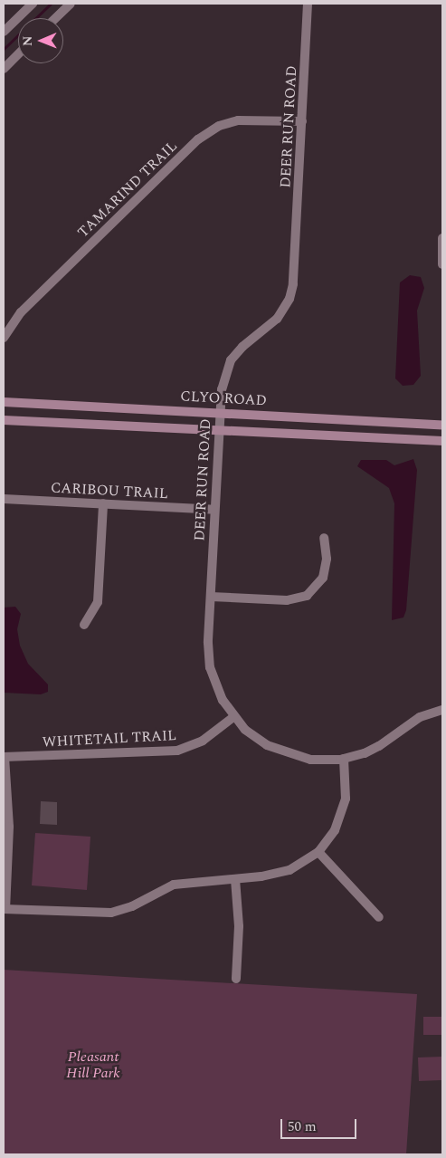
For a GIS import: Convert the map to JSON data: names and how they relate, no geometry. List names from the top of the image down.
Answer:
{
  "streets": {
    "street": [
      "DEER RUN ROAD",
      "TAMARIND TRAIL",
      "CLYO ROAD",
      "CARIBOU TRAIL",
      "WHITETAIL TRAIL"
    ]
  },
  "crossings": [
    ["DEER RUN ROAD", "TAMARIND TRAIL"],
    ["DEER RUN ROAD", "CLYO ROAD"],
    ["DEER RUN ROAD", "CARIBOU TRAIL"],
    ["DEER RUN ROAD", "WHITETAIL TRAIL"]
  ],
  "parks": ["Pleasant Hill Park"],
  "scale_bar": "50 m",
  "north": "left"
}
